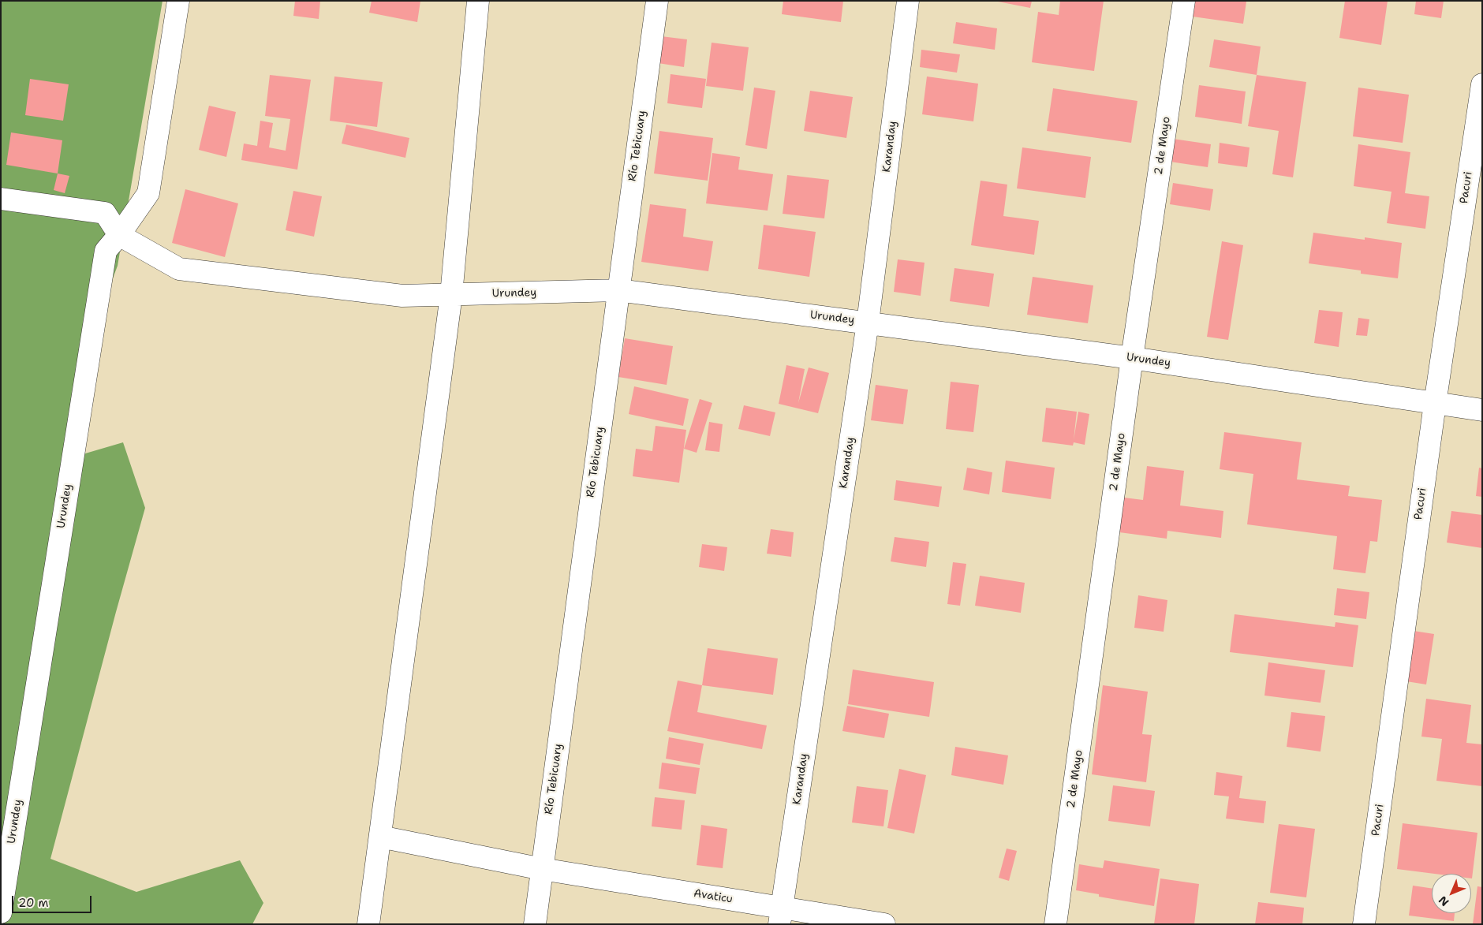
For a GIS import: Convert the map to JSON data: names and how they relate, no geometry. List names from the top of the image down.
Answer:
{
  "streets": {
    "street": [
      "Río Tebicuary",
      "2 de Mayo",
      "Karanday",
      "Pacuri",
      "Urundey",
      "Avaticu"
    ]
  },
  "crossings": [
    ["Río Tebicuary", "Urundey"],
    ["Río Tebicuary", "Avaticu"],
    ["2 de Mayo", "Urundey"],
    ["Karanday", "Urundey"],
    ["Karanday", "Avaticu"],
    ["Pacuri", "Urundey"]
  ],
  "scale_bar": "20 m",
  "north": "bottom left"
}
